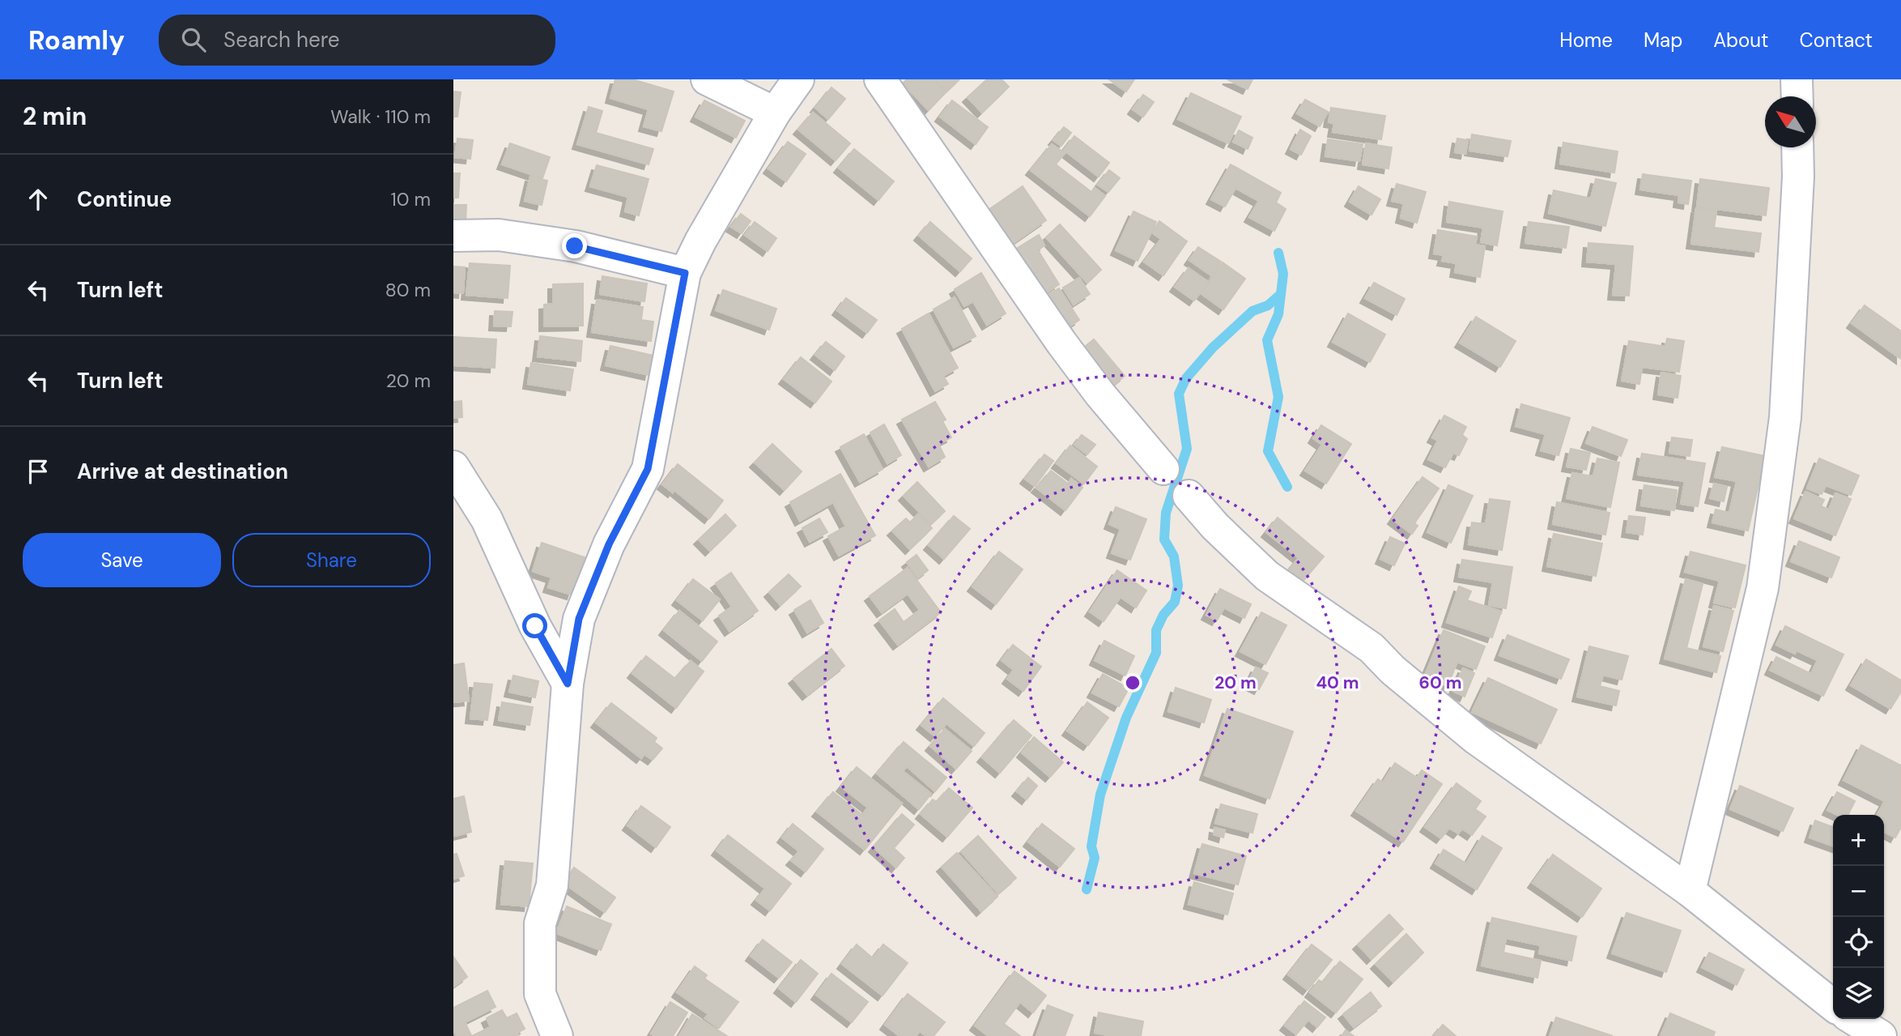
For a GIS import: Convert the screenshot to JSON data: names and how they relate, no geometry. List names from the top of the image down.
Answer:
{
  "north": "top left",
  "page": {
    "header": "Roamly",
    "search": "Search here",
    "nav": [
      "Home",
      "Map",
      "About",
      "Contact"
    ],
    "heading": ["2 min", "Walk · 110 m"],
    "list": [
      ["Continue", "10 m"],
      ["Turn left", "80 m"],
      ["Turn left", "20 m"],
      "Arrive at destination"
    ],
    "buttons": ["Save", "Share"],
    "map_buttons": ["+", "−"]
  },
  "rings": ["20 m", "40 m", "60 m"]
}
